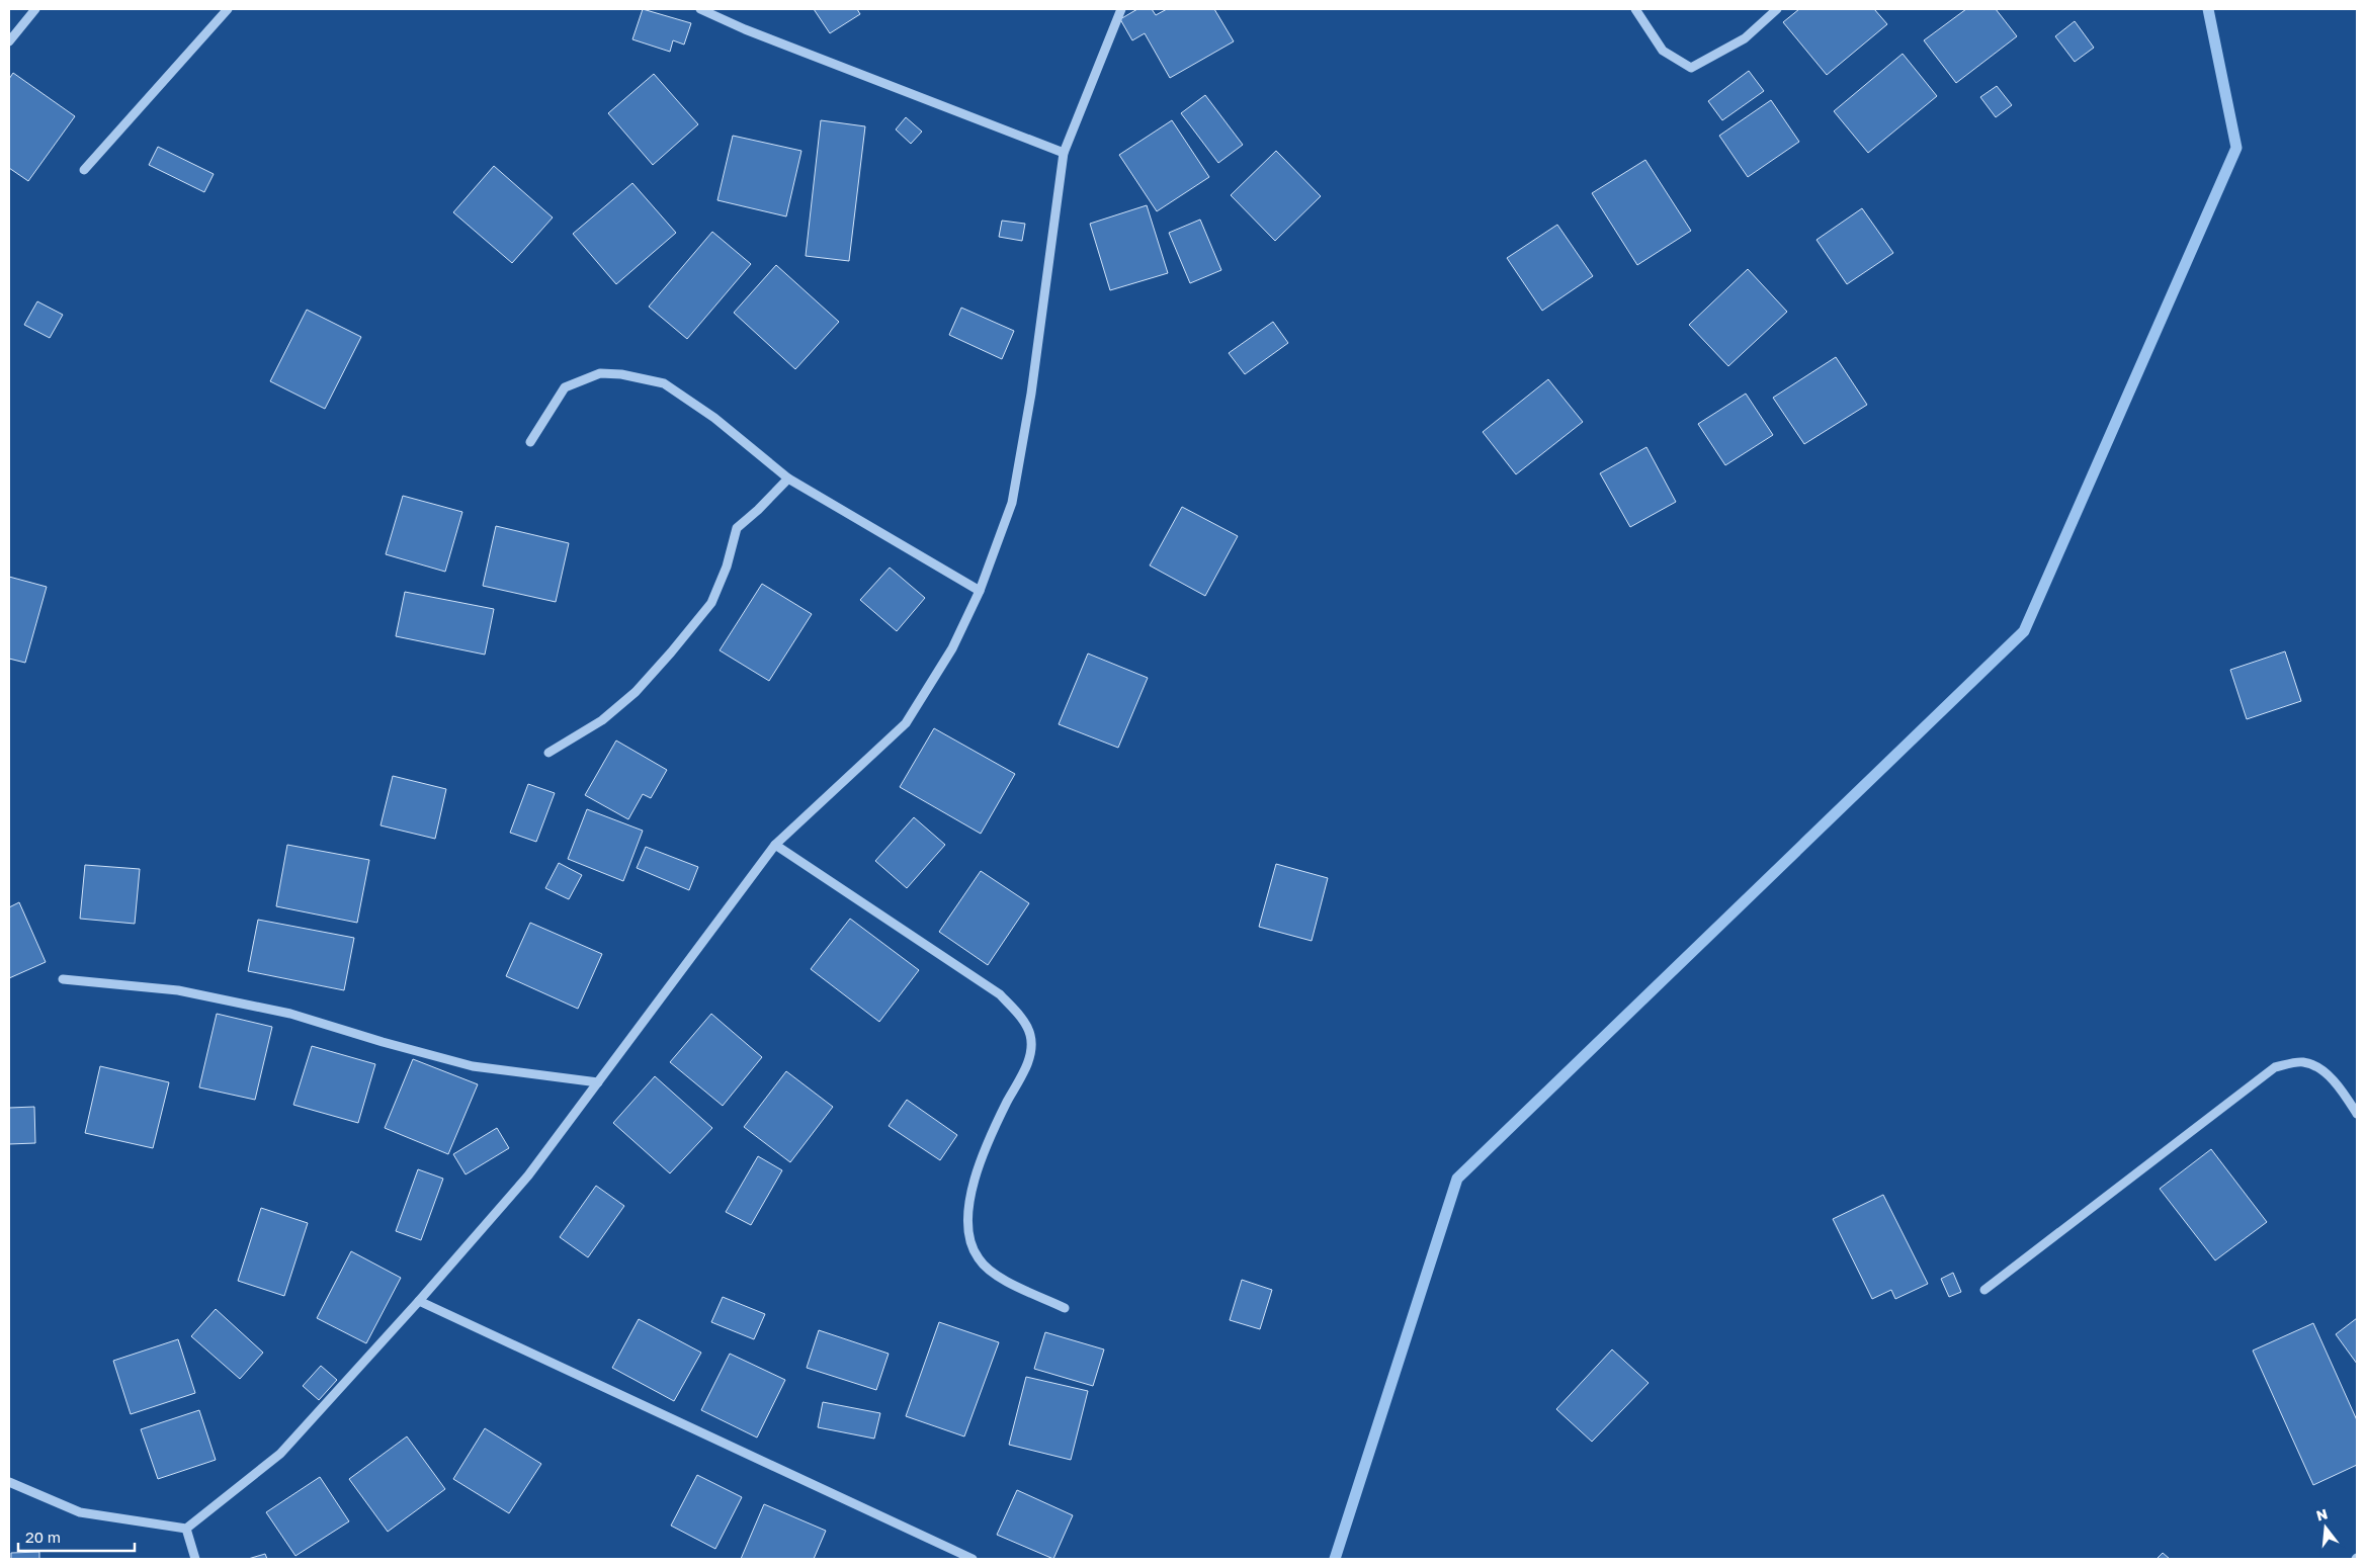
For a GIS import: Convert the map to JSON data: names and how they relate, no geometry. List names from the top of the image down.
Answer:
{
  "scale_bar": "20 m",
  "north": "top"
}
